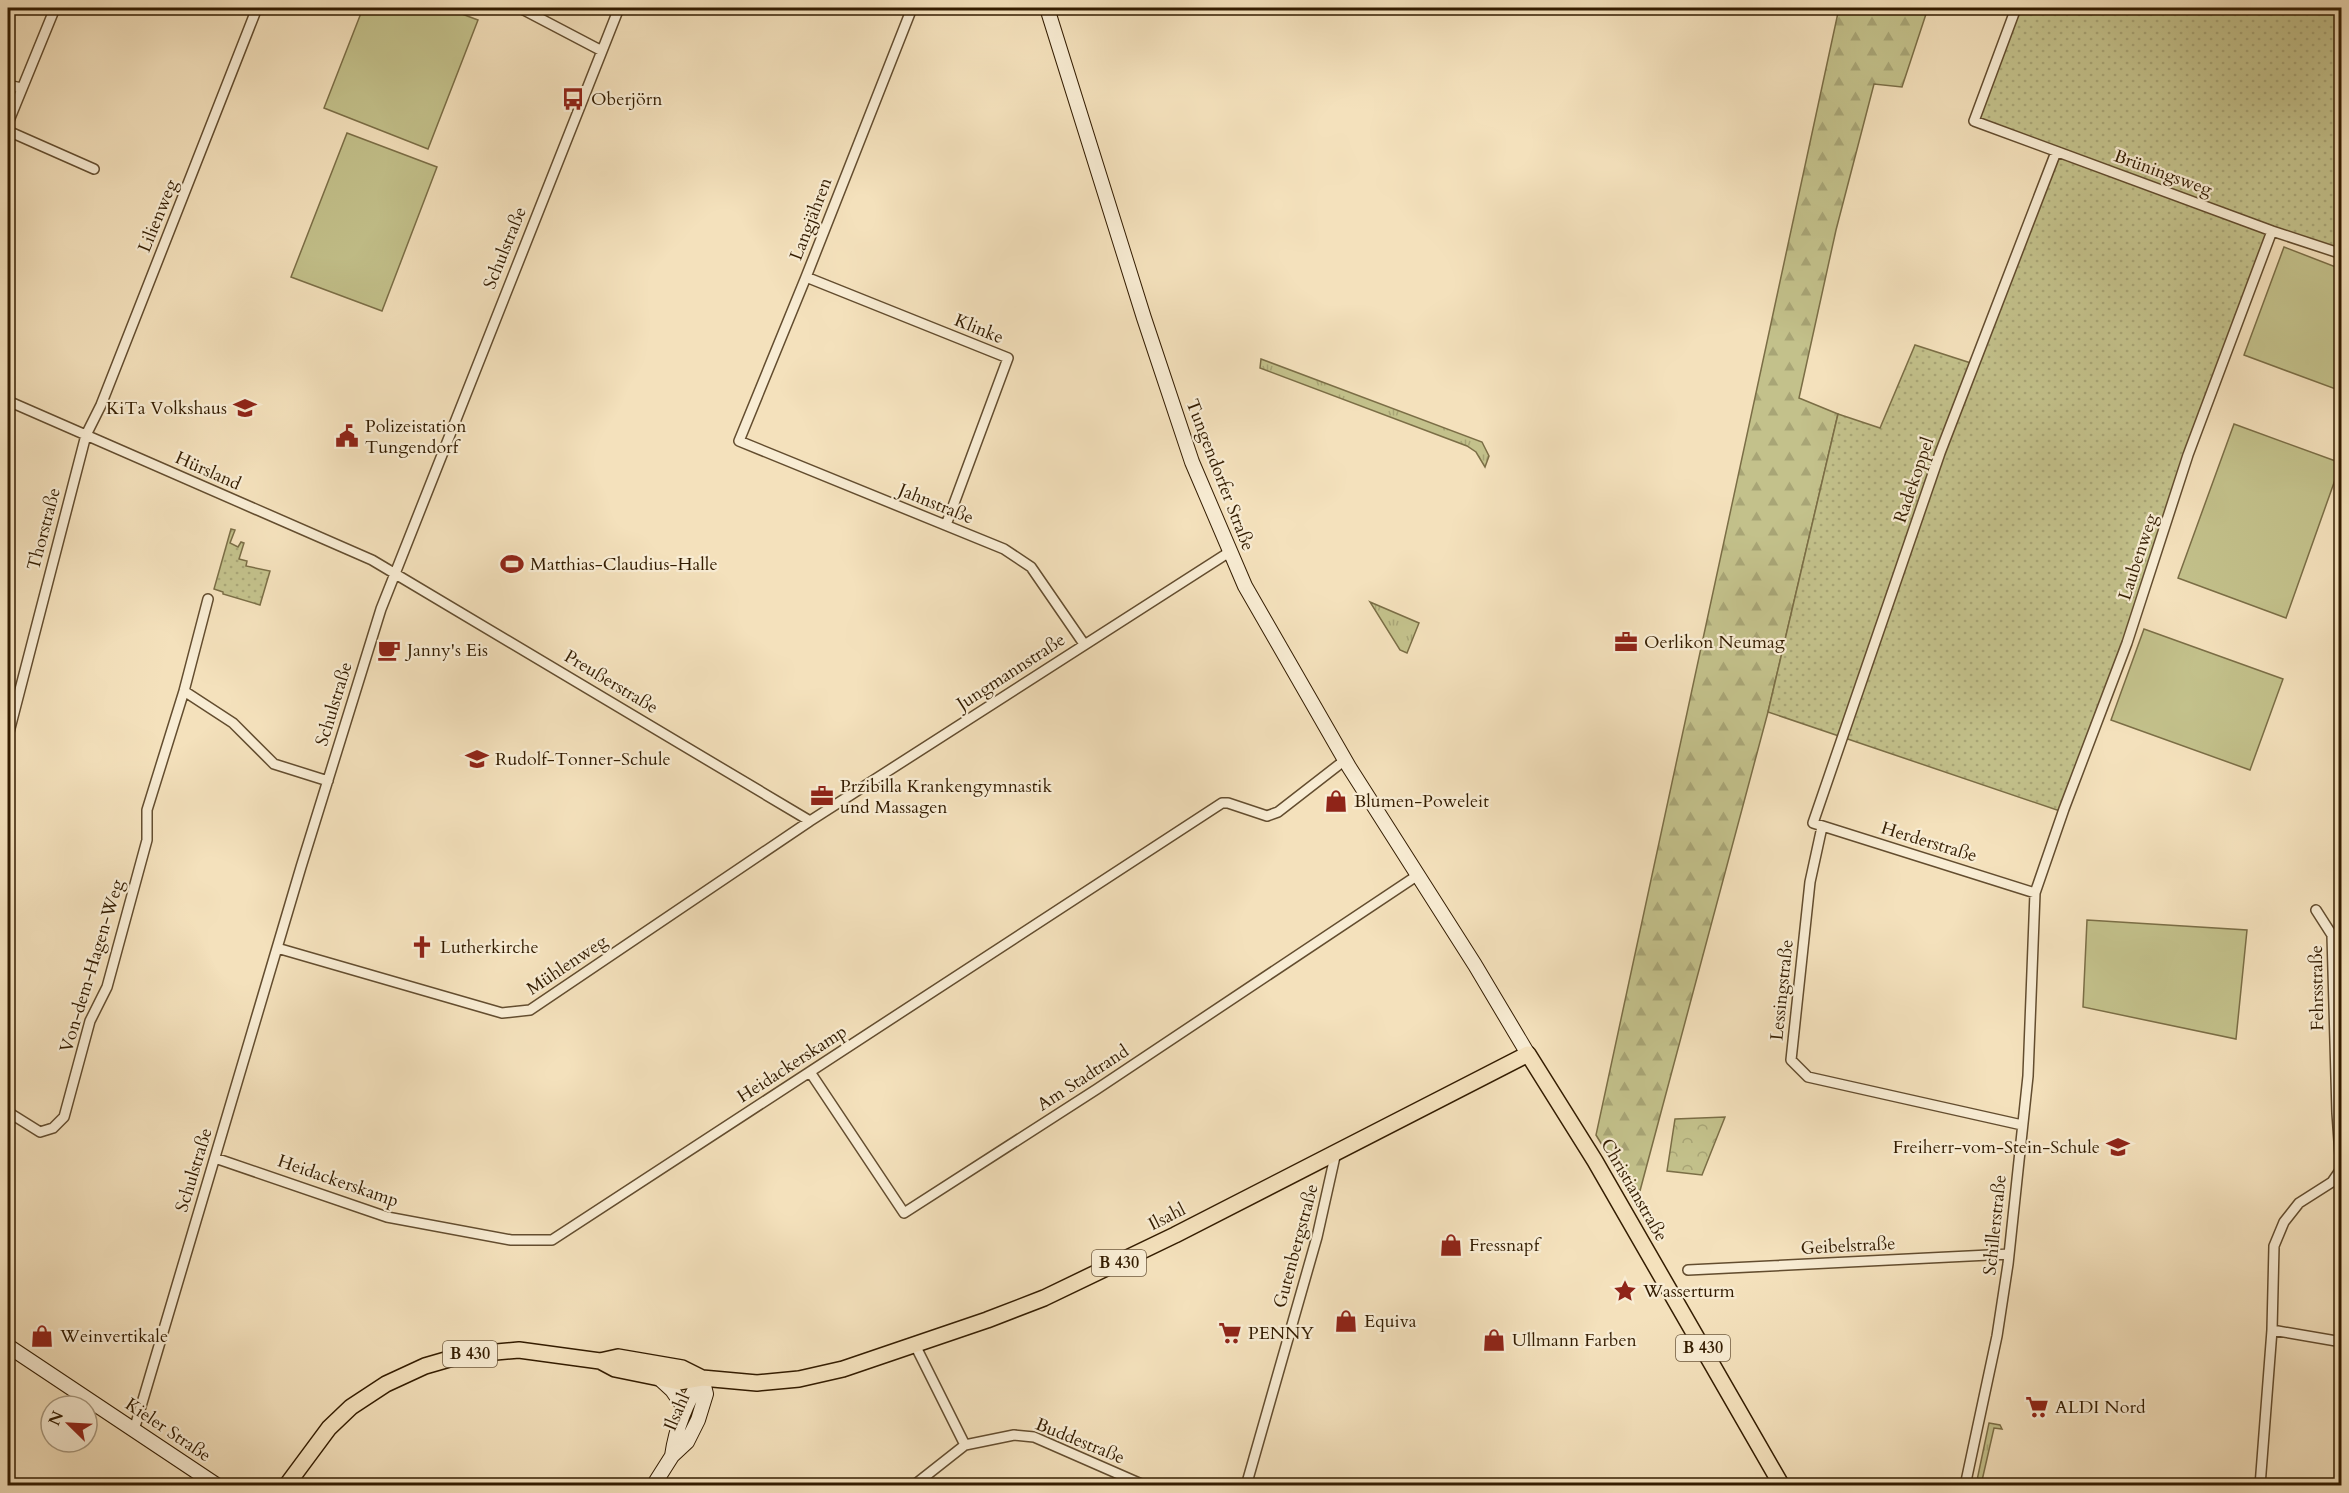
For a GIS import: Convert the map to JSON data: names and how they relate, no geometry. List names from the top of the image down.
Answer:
{
  "streets": {
    "main road": [
      "Tungendorfer Straße",
      "Christianstraße",
      "Ilsahl",
      "B 430",
      "Kieler Straße"
    ],
    "street": [
      "Brüningsweg",
      "Lilienweg",
      "Langjähren",
      "Schulstraße",
      "Klinke",
      "Hürsland",
      "Radekoppel",
      "Jahnstraße",
      "Thorstraße",
      "Laubenweg",
      "Jungmannstraße",
      "Preußerstraße",
      "Herderstraße",
      "Mühlenweg",
      "Von-dem-Hagen-Weg",
      "Fehrsstraße",
      "Lessingstraße",
      "Heidackerskamp",
      "Am Stadtrand",
      "Schillerstraße",
      "Gutenbergstraße",
      "Geibelstraße",
      "Buddestraße"
    ]
  },
  "crossings": [
    ["Brüningsweg", "Radekoppel"],
    ["Brüningsweg", "Laubenweg"],
    ["Lilienweg", "Hürsland"],
    ["Lilienweg", "Thorstraße"],
    ["Langjähren", "Klinke"],
    ["Langjähren", "Jahnstraße"],
    ["Schulstraße", "Hürsland"],
    ["Schulstraße", "Preußerstraße"],
    ["Schulstraße", "Mühlenweg"],
    ["Schulstraße", "Heidackerskamp"],
    ["Schulstraße", "Kieler Straße"],
    ["Klinke", "Jahnstraße"],
    ["Hürsland", "Thorstraße"],
    ["Hürsland", "Preußerstraße"],
    ["Tungendorfer Straße", "Jungmannstraße"],
    ["Tungendorfer Straße", "Heidackerskamp"],
    ["Tungendorfer Straße", "Am Stadtrand"],
    ["Tungendorfer Straße", "Christianstraße"],
    ["Radekoppel", "Herderstraße"],
    ["Radekoppel", "Lessingstraße"],
    ["Jahnstraße", "Jungmannstraße"],
    ["Laubenweg", "Herderstraße"],
    ["Laubenweg", "Schillerstraße"],
    ["Jungmannstraße", "Preußerstraße"],
    ["Jungmannstraße", "Mühlenweg"],
    ["Preußerstraße", "Mühlenweg"],
    ["Herderstraße", "Lessingstraße"],
    ["Herderstraße", "Schillerstraße"],
    ["Lessingstraße", "Schillerstraße"],
    ["Heidackerskamp", "Am Stadtrand"],
    ["Christianstraße", "Ilsahl"],
    ["Ilsahl", "Gutenbergstraße"],
    ["Ilsahl", "B 430"],
    ["Schillerstraße", "Geibelstraße"]
  ],
  "places": {
    "bus stop": ["Oberjörn"],
    "school or university": ["KiTa Volkshaus", "Rudolf-Tonner-Schule", "Freiherr-vom-Stein-Schule"],
    "public building": ["Polizeistation Tungendorf"],
    "sports": ["Matthias-Claudius-Halle"],
    "office": ["Oerlikon Neumag", "Przibilla Krankengymnastik und Massagen"],
    "cafe": ["Janny's Eis"],
    "shop": [
      "Blumen-Poweleit",
      "Fressnapf",
      "Equiva",
      "Weinvertikale",
      "Ullmann Farben"
    ],
    "church": ["Lutherkirche"],
    "place": ["Wasserturm"],
    "supermarket": ["PENNY", "ALDI Nord"]
  },
  "north": "top left"
}
